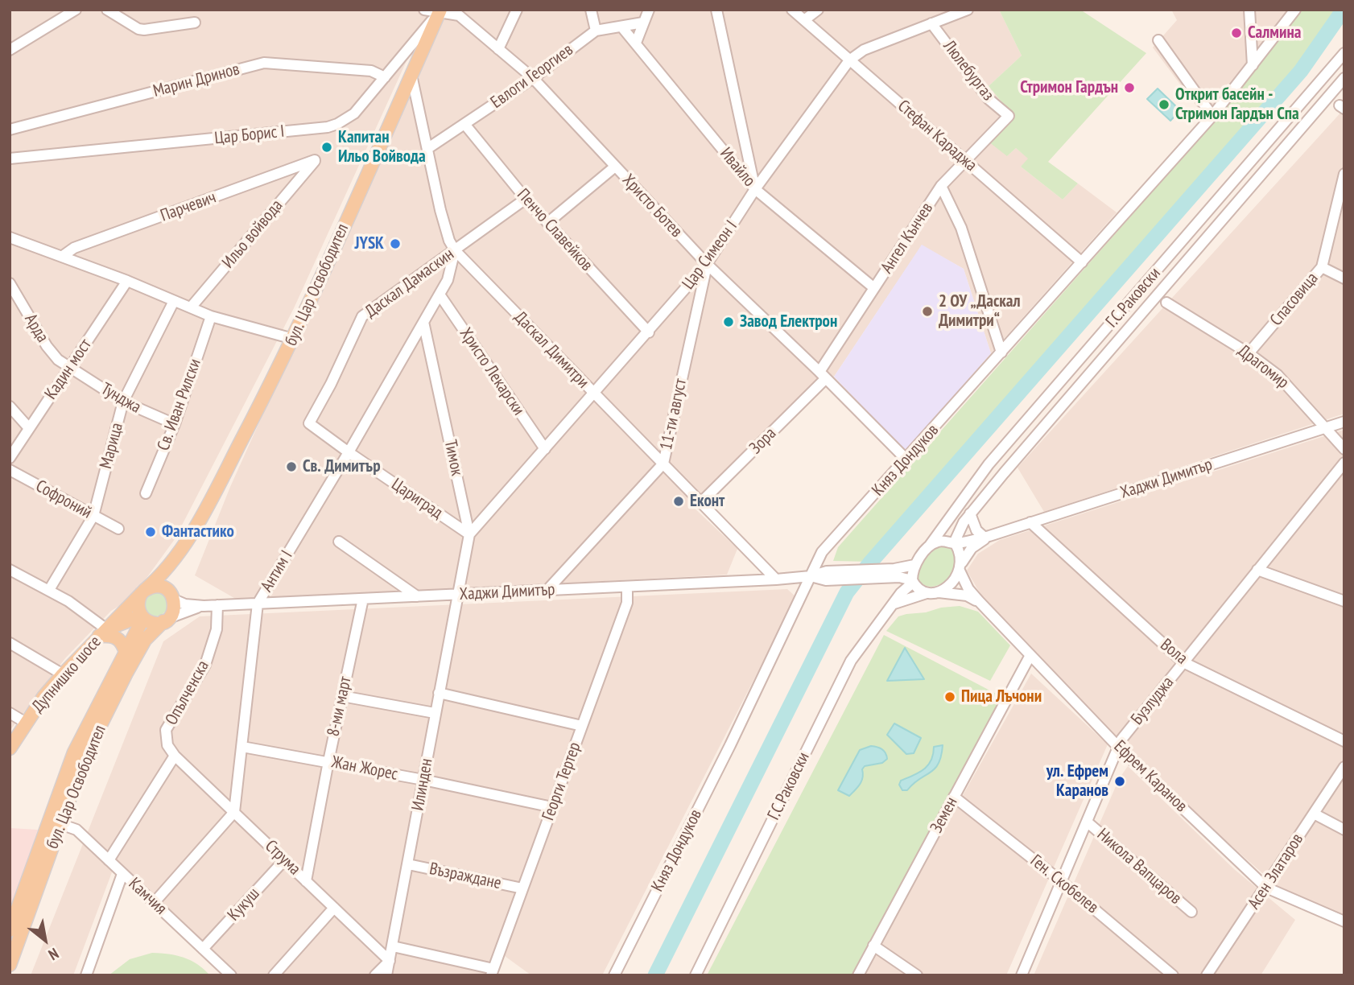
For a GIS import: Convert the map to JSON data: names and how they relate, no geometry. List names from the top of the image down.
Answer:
{
  "streets": {
    "main road": ["бул. Цар Освободител", "Дупнишко шосе"],
    "street": [
      "Люлебургаз",
      "Евлоги Георгиев",
      "Марин Дринов",
      "Цар Борис I",
      "Стефан Караджа",
      "Ивайло",
      "Христо Ботев",
      "Парчевич",
      "Пенчо Славейков",
      "Ильо войвода",
      "Ангел Кънчев",
      "Цар Симеон I",
      "Даскал Дамаскин",
      "Г.С.Раковски",
      "Спасовица",
      "Арда",
      "Даскал Димитри",
      "Драгомир",
      "Кадин мост",
      "Христо Лекарски",
      "Тунджа",
      "Св. Иван Рилски",
      "11-ти август",
      "Зора",
      "Марица",
      "Тимок",
      "Княз Дондуков",
      "Хаджи Димитър",
      "Цариград",
      "Софроний",
      "Антим I",
      "Вола",
      "Опълченска",
      "Бузлуджа",
      "8-ми март",
      "Жан Жорес",
      "Ефрем Каранов",
      "Георги Тертер",
      "Илинден",
      "Земен",
      "Струма",
      "Никола Вапцаров",
      "Асен Златаров",
      "Възраждане",
      "Ген. Скобелев",
      "Камчия",
      "Кукуш"
    ]
  },
  "crossings": [
    ["Люлебургаз", "Ангел Кънчев"],
    ["Люлебургаз", "Цар Симеон I"],
    ["Евлоги Георгиев", "Ивайло"],
    ["Евлоги Георгиев", "Христо Ботев"],
    ["Евлоги Георгиев", "Пенчо Славейков"],
    ["Евлоги Георгиев", "Даскал Димитри"],
    ["Марин Дринов", "Цар Борис I"],
    ["Цар Борис I", "Христо Ботев"],
    ["Цар Борис I", "бул. Цар Освободител"],
    ["Стефан Караджа", "Ангел Кънчев"],
    ["Стефан Караджа", "Цар Симеон I"],
    ["Стефан Караджа", "Княз Дондуков"],
    ["Ивайло", "Ангел Кънчев"],
    ["Ивайло", "Цар Симеон I"],
    ["Христо Ботев", "Ангел Кънчев"],
    ["Христо Ботев", "Цар Симеон I"],
    ["Христо Ботев", "бул. Цар Освободител"],
    ["Христо Ботев", "11-ти август"],
    ["Христо Ботев", "Зора"],
    ["Христо Ботев", "Княз Дондуков"],
    ["Парчевич", "Ильо войвода"],
    ["Пенчо Славейков", "Цар Симеон I"],
    ["Пенчо Славейков", "Даскал Дамаскин"],
    ["Ангел Кънчев", "Зора"],
    ["Цар Симеон I", "Даскал Димитри"],
    ["Цар Симеон I", "Христо Лекарски"],
    ["Цар Симеон I", "11-ти август"],
    ["Цар Симеон I", "Тимок"],
    ["Цар Симеон I", "Цариград"],
    ["Даскал Дамаскин", "Даскал Димитри"],
    ["Даскал Дамаскин", "Цариград"],
    ["Даскал Дамаскин", "Антим I"],
    ["бул. Цар Освободител", "Даскал Димитри"],
    ["бул. Цар Освободител", "Дупнишко шосе"],
    ["бул. Цар Освободител", "Камчия"],
    ["Г.С.Раковски", "Хаджи Димитър"],
    ["Г.С.Раковски", "Ефрем Каранов"],
    ["Спасовица", "Драгомир"],
    ["Арда", "Кадин мост"],
    ["Арда", "Тунджа"],
    ["Даскал Димитри", "11-ти август"],
    ["Даскал Димитри", "Зора"],
    ["Даскал Димитри", "Хаджи Димитър"],
    ["Даскал Димитри", "Антим I"],
    ["Драгомир", "Хаджи Димитър"],
    ["Кадин мост", "Тунджа"],
    ["Христо Лекарски", "Антим I"],
    ["Тунджа", "Св. Иван Рилски"],
    ["Тунджа", "Марица"],
    ["11-ти август", "Хаджи Димитър"],
    ["Марица", "Софроний"],
    ["Тимок", "Хаджи Димитър"],
    ["Тимок", "Цариград"],
    ["Тимок", "Антим I"],
    ["Тимок", "Илинден"],
    ["Княз Дондуков", "Хаджи Димитър"],
    ["Хаджи Димитър", "Антим I"],
    ["Хаджи Димитър", "Вола"],
    ["Хаджи Димитър", "Опълченска"],
    ["Хаджи Димитър", "8-ми март"],
    ["Хаджи Димитър", "Ефрем Каранов"],
    ["Хаджи Димитър", "Георги Тертер"],
    ["Хаджи Димитър", "Илинден"],
    ["Цариград", "Антим I"],
    ["Антим I", "Жан Жорес"],
    ["Антим I", "Струма"],
    ["Вола", "Бузлуджа"],
    ["Опълченска", "Струма"],
    ["Бузлуджа", "Ефрем Каранов"],
    ["Бузлуджа", "Никола Вапцаров"],
    ["Бузлуджа", "Ген. Скобелев"],
    ["8-ми март", "Жан Жорес"],
    ["8-ми март", "Струма"],
    ["Жан Жорес", "Георги Тертер"],
    ["Жан Жорес", "Илинден"],
    ["Ефрем Каранов", "Земен"],
    ["Ефрем Каранов", "Асен Златаров"],
    ["Георги Тертер", "Възраждане"],
    ["Илинден", "Струма"],
    ["Илинден", "Възраждане"],
    ["Земен", "Ген. Скобелев"],
    ["Струма", "Кукуш"],
    ["Камчия", "Кукуш"]
  ],
  "places": [
    "Салмина",
    "Стримон Гардън",
    "Открит басейн - Стримон Гардън Спа",
    "Капитан Ильо Войвода",
    "JYSK",
    "2 ОУ „Даскал Димитри“",
    "Завод Електрон",
    "Св. Димитър",
    "Еконт",
    "Фантастико",
    "Пица Лъчони",
    "ул. Ефрем Каранов"
  ],
  "north": "bottom right"
}
